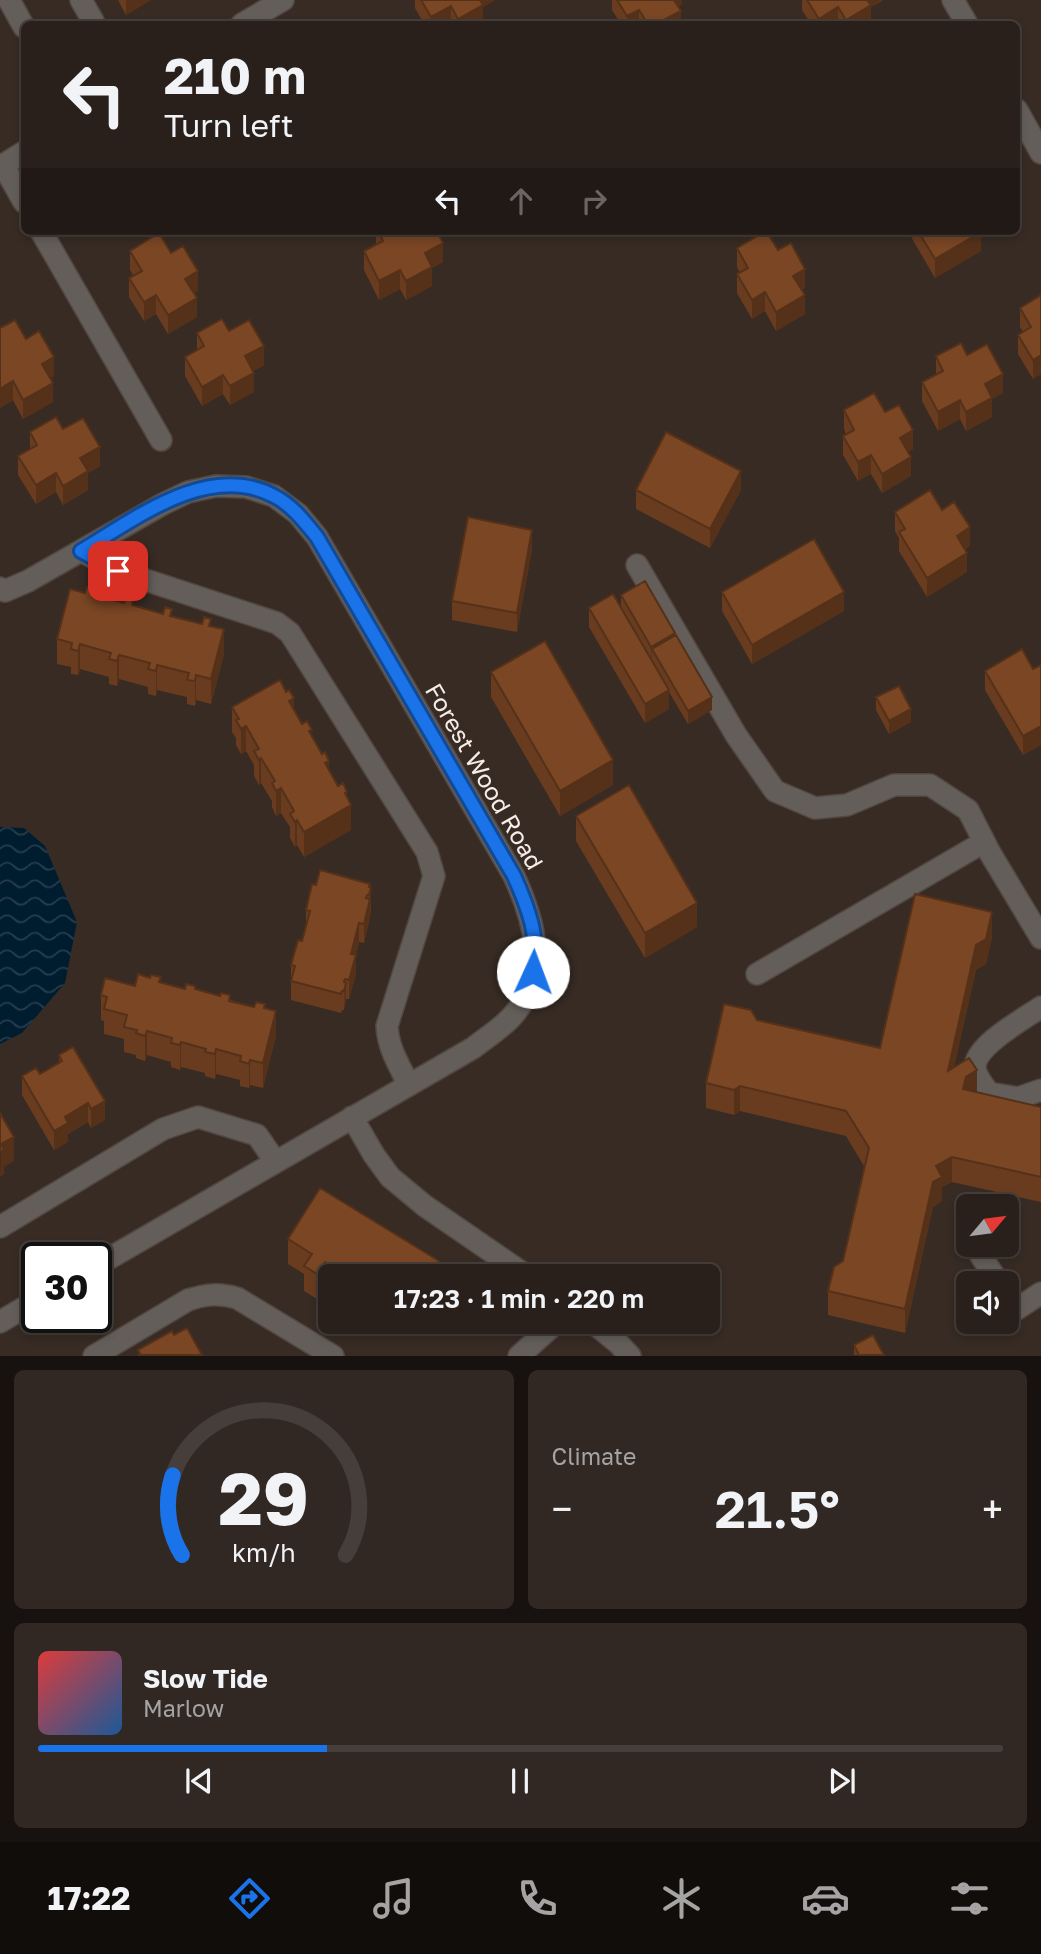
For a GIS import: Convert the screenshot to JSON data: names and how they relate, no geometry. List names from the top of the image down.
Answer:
{
  "streets": {
    "street": ["Forest Wood Road"]
  },
  "north": "top right",
  "page": {
    "turn": ["210 m", "Turn left"],
    "limit": "30",
    "trip": "17:23 · 1 min · 220 m",
    "tile": "Climate",
    "heat": ["−", "21.5°", "+"],
    "song": ["Slow Tide", "Marlow"],
    "tabs": "17:22",
    "gauge": ["29", "km/h"]
  }
}
